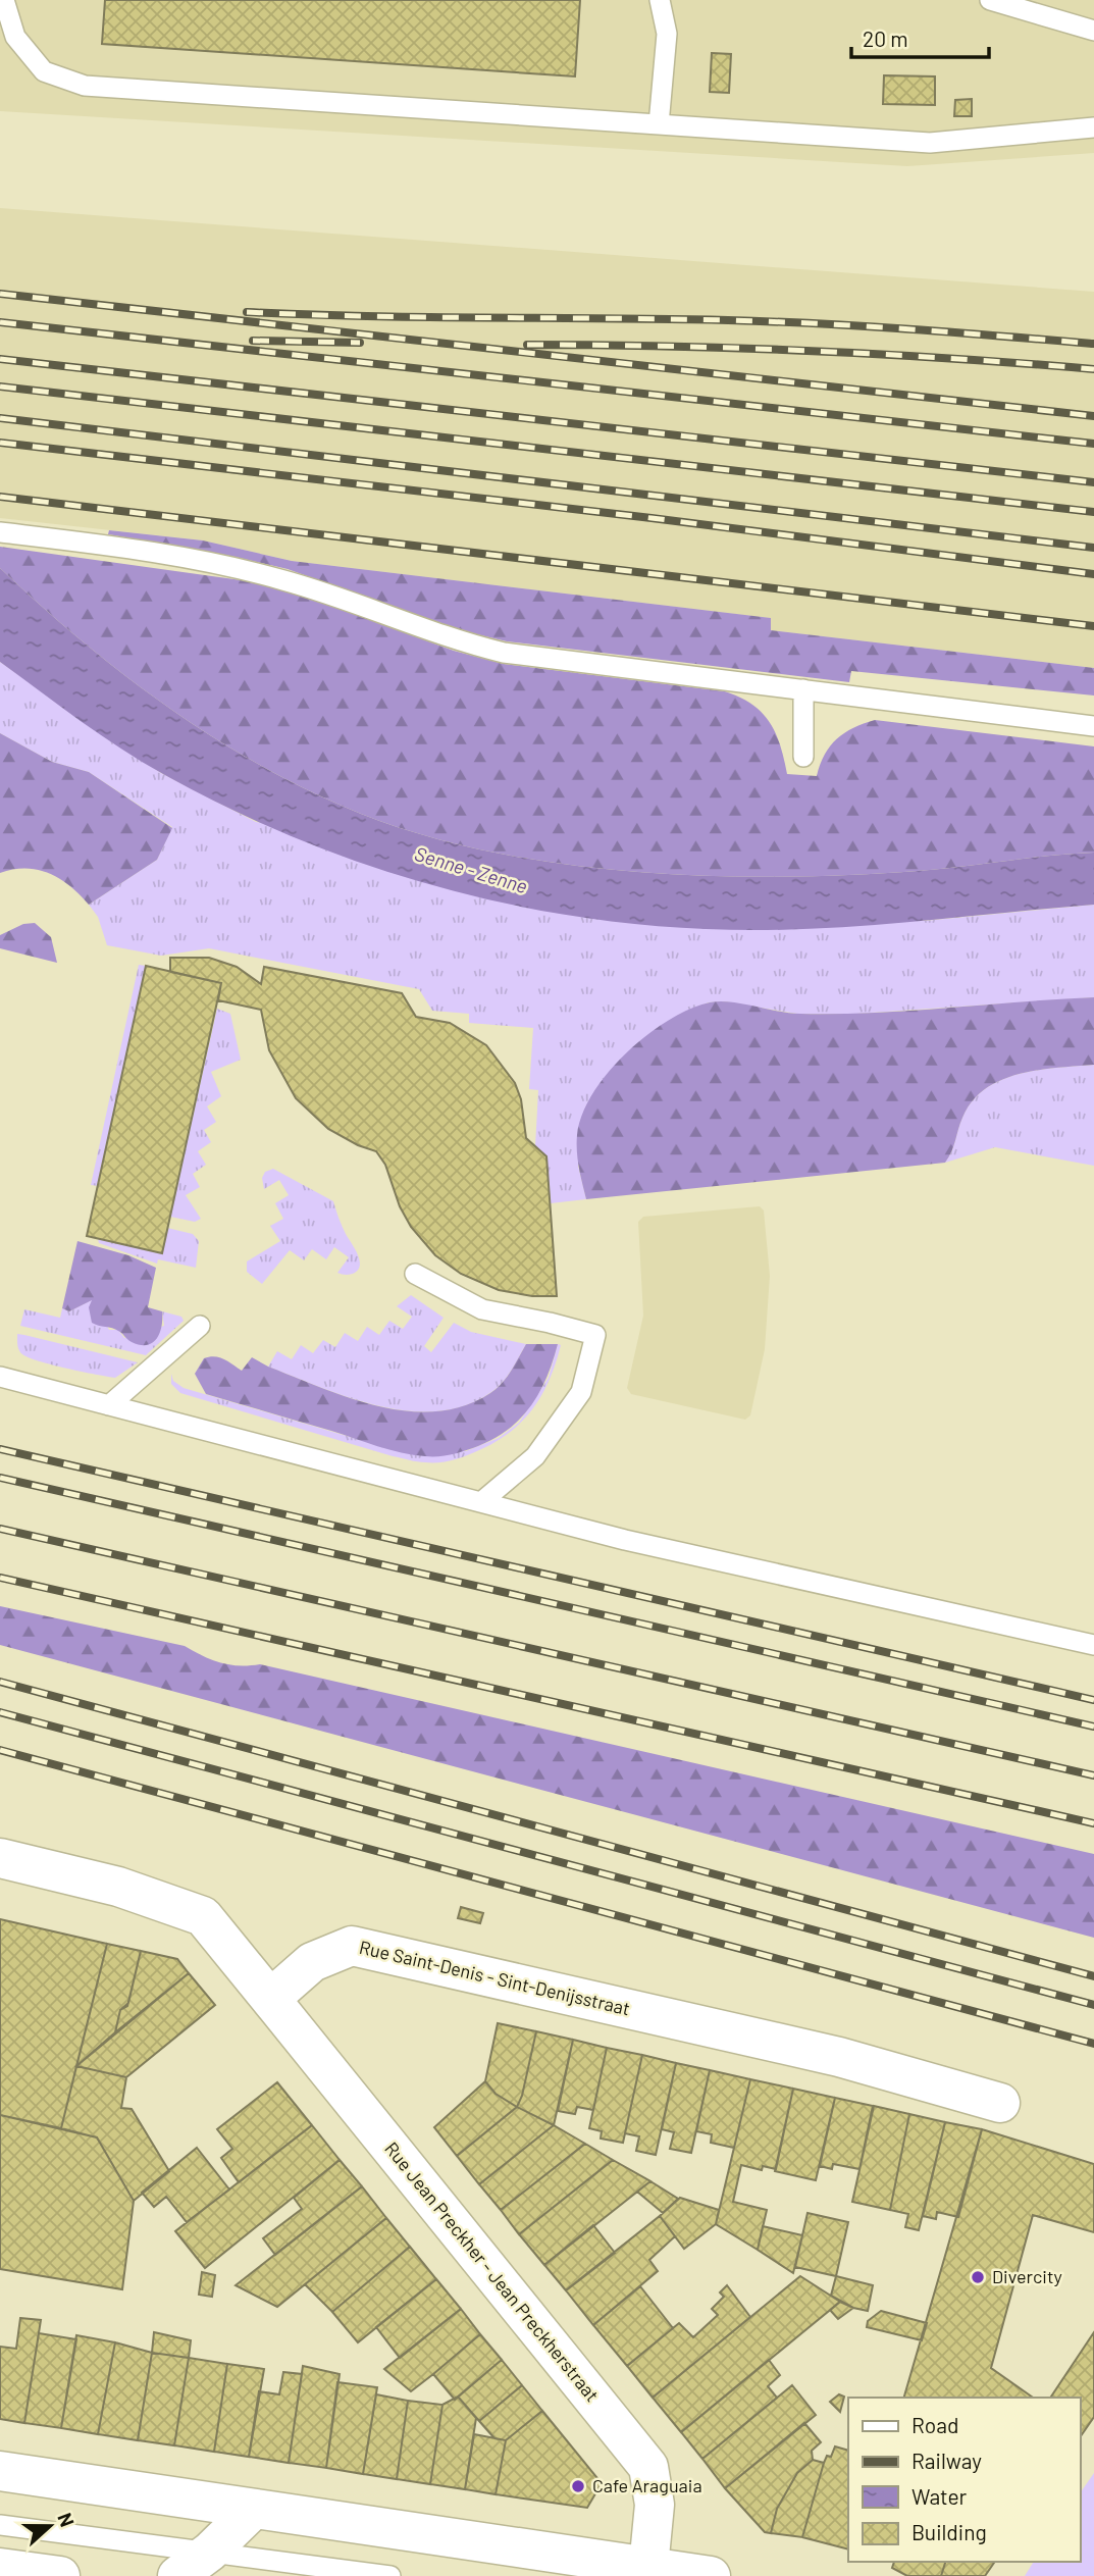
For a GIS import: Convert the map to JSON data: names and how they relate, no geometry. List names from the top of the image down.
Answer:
{
  "streets": {
    "street": ["Rue Saint-Denis - Sint-Denijsstraat", "Rue Jean Preckher - Jean Preckherstraat"]
  },
  "crossings": [
    ["Rue Saint-Denis - Sint-Denijsstraat", "Rue Jean Preckher - Jean Preckherstraat"]
  ],
  "water": ["Senne - Zenne"],
  "places": ["Divercity", "Cafe Araguaia"],
  "legend": [
    "Road",
    "Railway",
    "Water",
    "Building"
  ],
  "scale_bar": "20 m",
  "north": "right"
}
